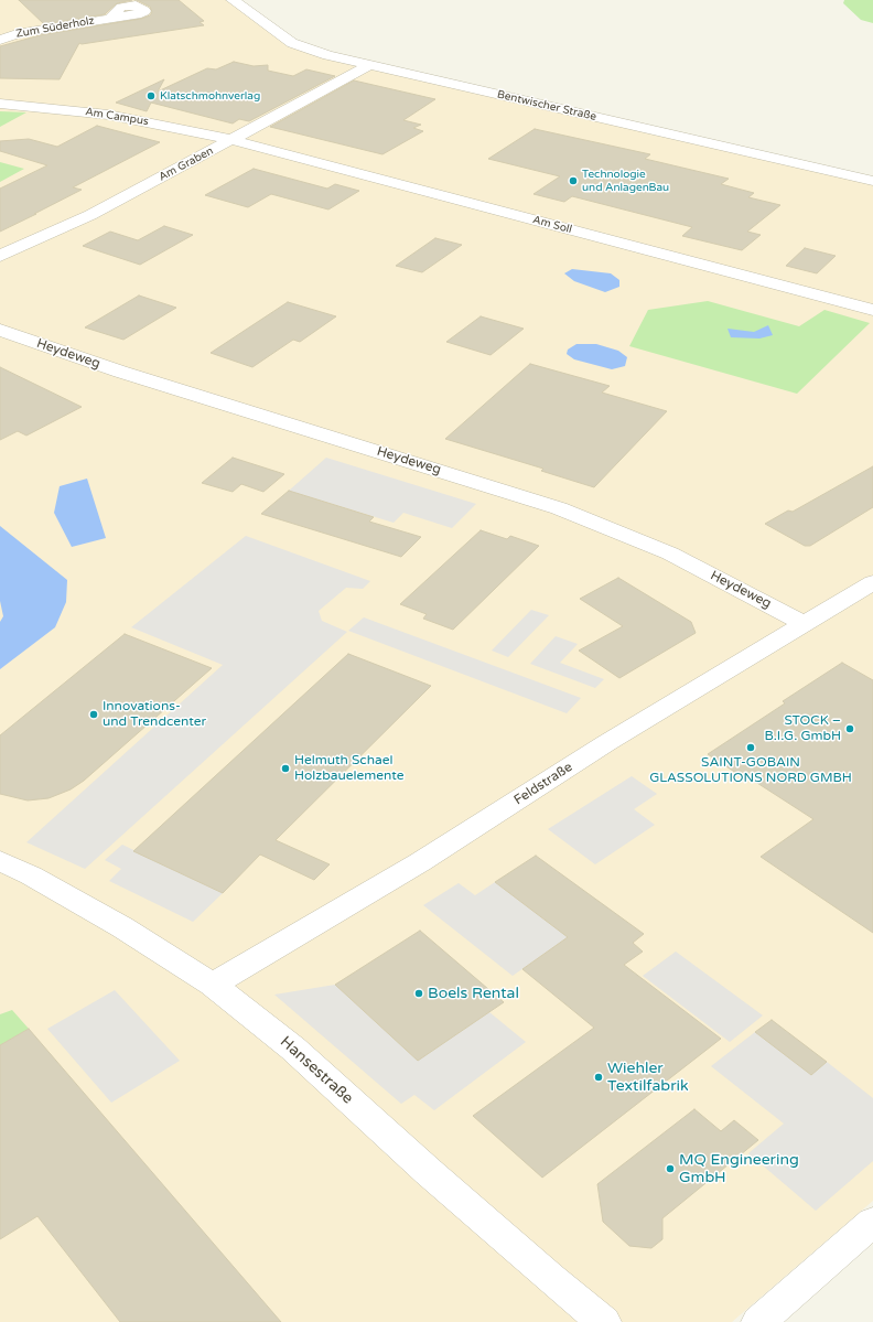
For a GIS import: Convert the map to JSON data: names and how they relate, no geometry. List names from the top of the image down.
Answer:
{
  "streets": {
    "street": [
      "Zum Süderholz",
      "Bentwischer Straße",
      "Am Campus",
      "Am Graben",
      "Am Soll",
      "Heydeweg",
      "Feldstraße",
      "Hansestraße"
    ]
  },
  "crossings": [
    ["Bentwischer Straße", "Am Graben"],
    ["Am Campus", "Am Graben"],
    ["Am Campus", "Am Soll"],
    ["Am Graben", "Am Soll"],
    ["Heydeweg", "Feldstraße"],
    ["Feldstraße", "Hansestraße"]
  ],
  "places": [
    "Klatschmohnverlag",
    "Technologie und AnlagenBau",
    "Innovations- und Trendcenter",
    "STOCK – B.I.G. GmbH",
    "SAINT-GOBAIN GLASSOLUTIONS NORD GMBH",
    "Helmuth Schael Holzbauelemente",
    "Boels Rental",
    "Wiehler Textilfabrik",
    "MQ Engineering GmbH"
  ]
}
